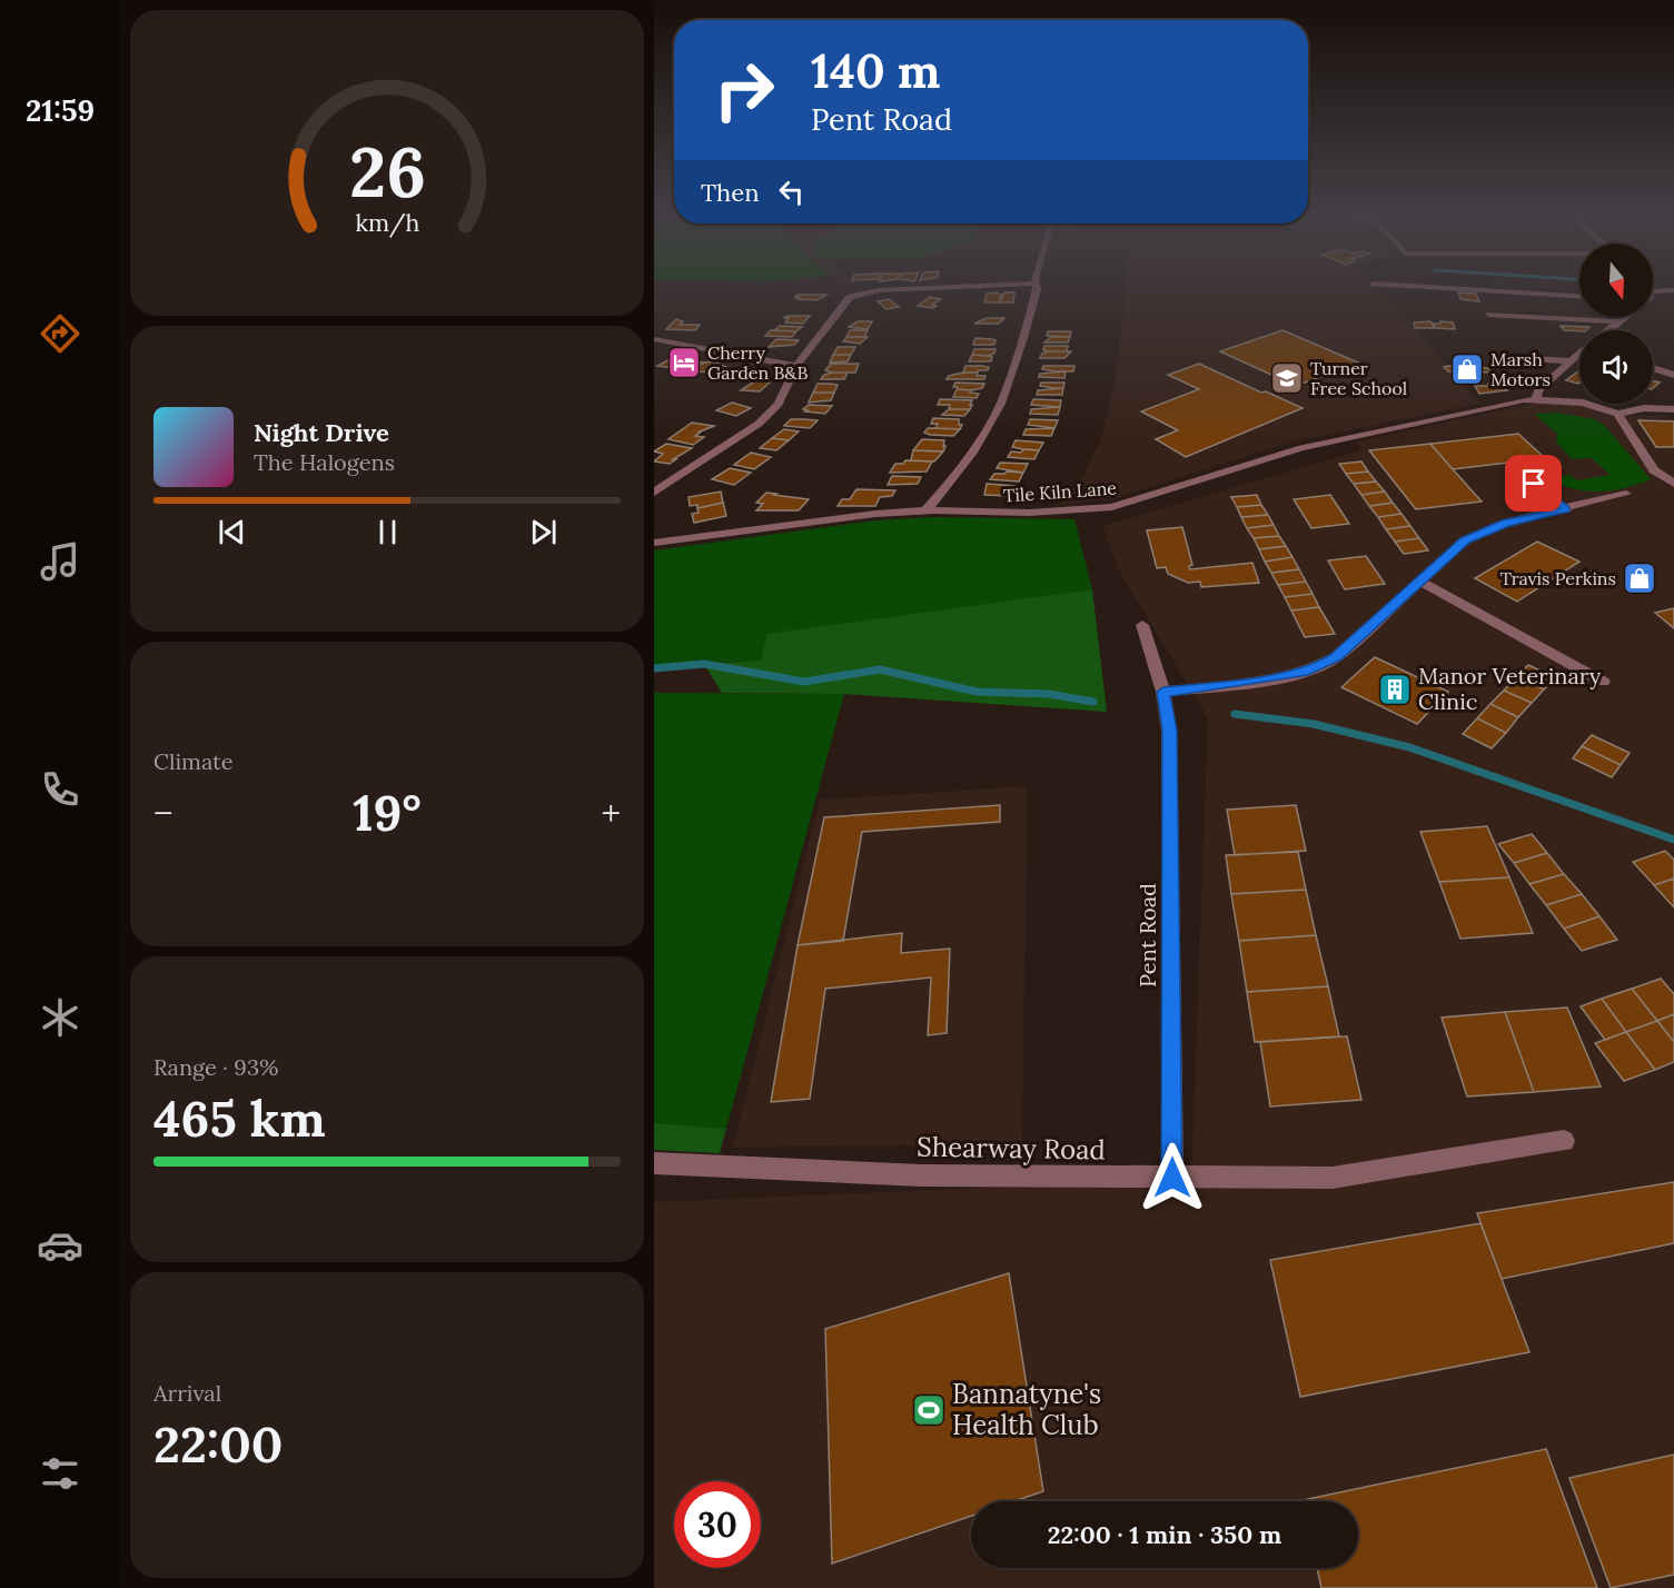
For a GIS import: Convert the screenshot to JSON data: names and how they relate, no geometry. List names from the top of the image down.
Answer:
{
  "streets": {
    "street": ["Tile Kiln Lane", "Pent Road", "Shearway Road"]
  },
  "crossings": [
    ["Pent Road", "Shearway Road"]
  ],
  "places": {
    "hotel": ["Cherry Garden B&B"],
    "shop": ["Marsh Motors", "Travis Perkins"],
    "school or university": ["Turner Free School"],
    "building": ["Manor Veterinary Clinic"],
    "sports": ["Bannatyne's Health Club"]
  },
  "north": "bottom",
  "page": {
    "tabs": "21:59",
    "turn": ["140 m", "Pent Road"],
    "then": "Then",
    "song": ["Night Drive", "The Halogens"],
    "tile": [
      "Climate",
      ["Range · 93%", "465 km"],
      ["Arrival", "22:00"]
    ],
    "heat": ["−", "19°", "+"],
    "limit": "30",
    "trip": "22:00 · 1 min · 350 m",
    "gauge": ["26", "km/h"]
  }
}
